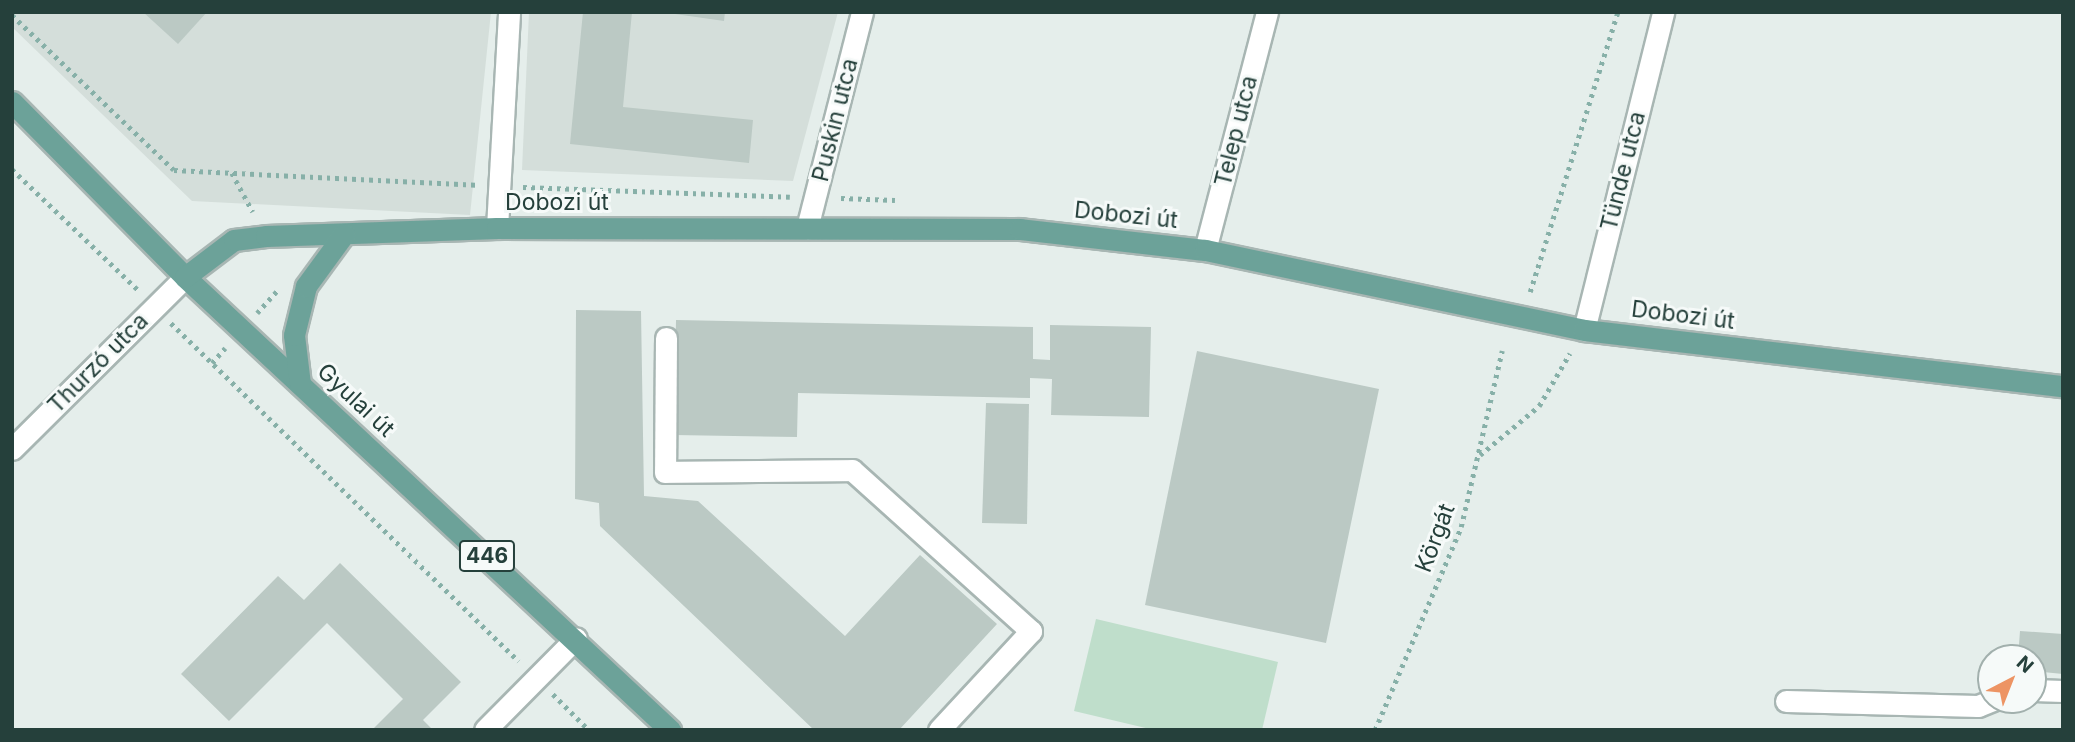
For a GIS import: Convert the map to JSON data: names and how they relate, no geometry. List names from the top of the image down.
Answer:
{
  "streets": {
    "main road": ["Dobozi út", "Gyulai út", "446"],
    "street": [
      "Puskin utca",
      "Telep utca",
      "Tünde utca",
      "Thurzó utca"
    ],
    "path": ["Körgát"]
  },
  "crossings": [
    ["Puskin utca", "Dobozi út"],
    ["Telep utca", "Dobozi út"],
    ["Tünde utca", "Dobozi út"],
    ["Dobozi út", "Thurzó utca"],
    ["Dobozi út", "Gyulai út"],
    ["Thurzó utca", "Gyulai út"]
  ],
  "north": "top right"
}
